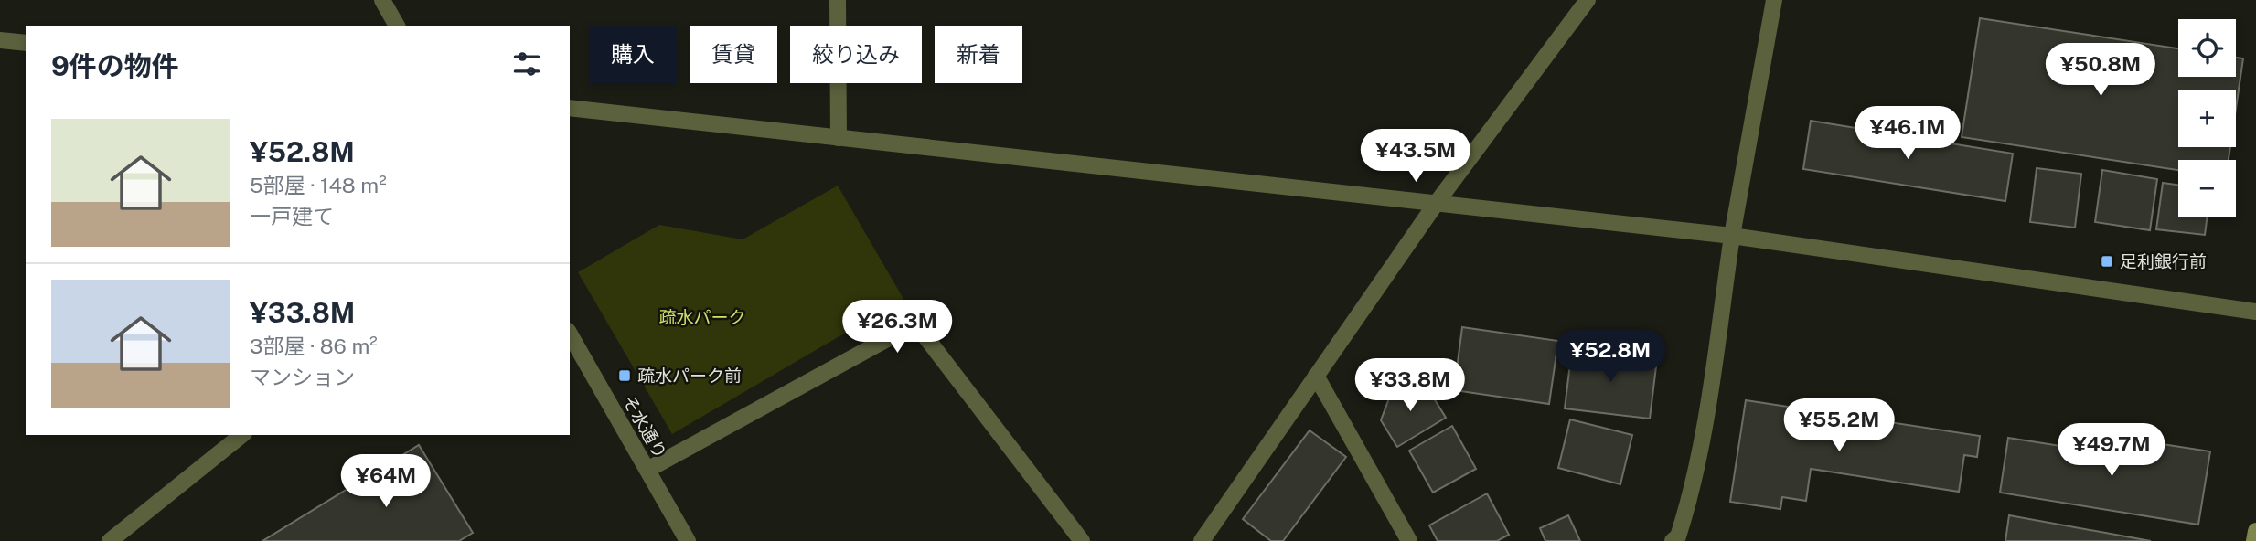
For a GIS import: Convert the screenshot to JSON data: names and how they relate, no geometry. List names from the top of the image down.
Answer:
{
  "streets": {
    "street": ["そ水通り"]
  },
  "parks": ["疏水パーク"],
  "places": {
    "transit": ["足利銀行前", "疏水パーク前"]
  },
  "page": {
    "map_buttons": ["+", "−"],
    "chip": [
      "購入",
      "賃貸",
      "絞り込み",
      "新着"
    ],
    "heading": "9件の物件",
    "price": [
      "¥50.8M",
      "¥46.1M",
      "¥43.5M",
      "¥26.3M",
      "¥52.8M",
      "¥33.8M",
      "¥55.2M",
      "¥49.7M",
      "¥64M"
    ],
    "list": [
      {
        "name": "¥52.8M",
        "note": "5部屋 · 148 m² · 一戸建て"
      },
      {
        "name": "¥33.8M",
        "note": "3部屋 · 86 m² · マンション"
      }
    ]
  }
}
